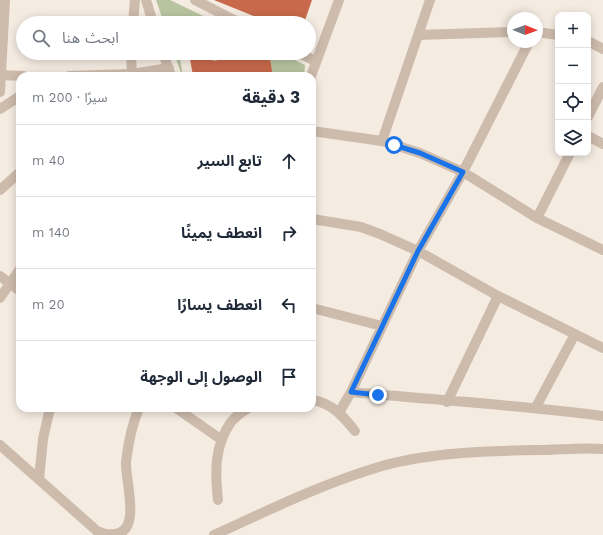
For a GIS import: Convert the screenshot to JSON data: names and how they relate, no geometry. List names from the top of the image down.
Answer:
{
  "north": "right",
  "page": {
    "map_buttons": ["+", "−"],
    "search": "ابحث هنا",
    "heading": ["3 دقيقة", "سيرًا · 200 m"],
    "list": [
      ["تابع السير", "40 m"],
      ["انعطف يمينًا", "140 m"],
      ["انعطف يسارًا", "20 m"],
      "الوصول إلى الوجهة"
    ]
  }
}
